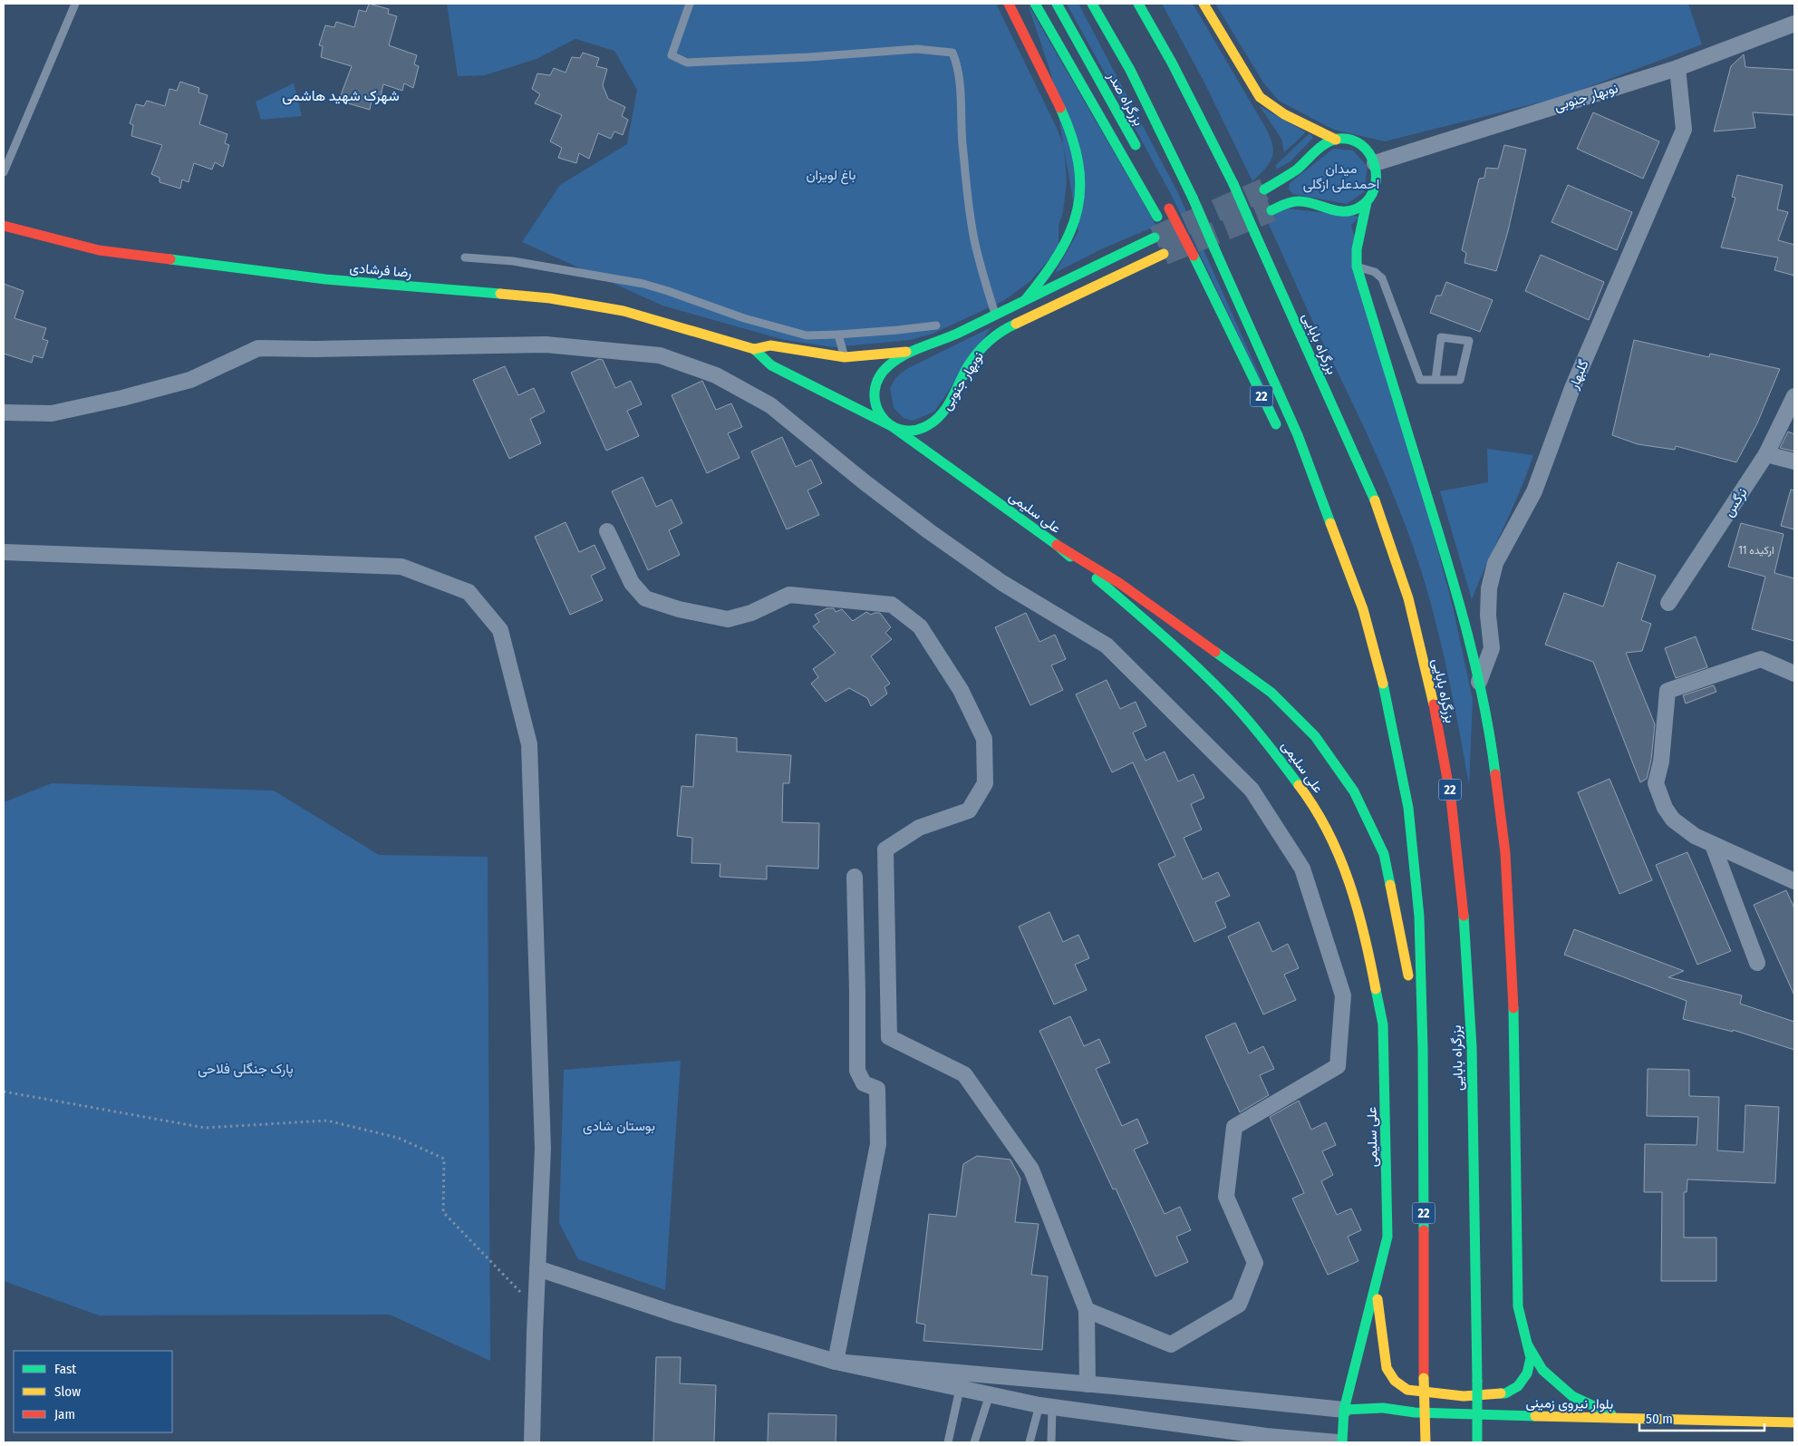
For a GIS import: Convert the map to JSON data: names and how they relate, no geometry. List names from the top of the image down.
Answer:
{
  "streets": {
    "main road": [
      "نوبهار جنوبی",
      "بزرگراه صدر",
      "رضا فرشادی",
      "بزرگراه بابایی",
      "22",
      "علی سلیمی",
      "بلوار نیروی زمینی"
    ],
    "street": ["گلبهار", "نرگس"]
  },
  "crossings": [
    ["نوبهار جنوبی", "گلبهار"],
    ["نوبهار جنوبی", "علی سلیمی"],
    ["رضا فرشادی", "علی سلیمی"],
    ["علی سلیمی", "بلوار نیروی زمینی"]
  ],
  "districts": ["شهرک شهید هاشمی"],
  "parks": [
    "میدان احمدعلی ازگلی",
    "باغ لویزان",
    "پارک جنگلی فلاحی",
    "بوستان شادی"
  ],
  "house_numbers": ["11 ارکیده"],
  "legend": ["Fast", "Slow", "Jam"],
  "scale_bar": "50 m"
}
